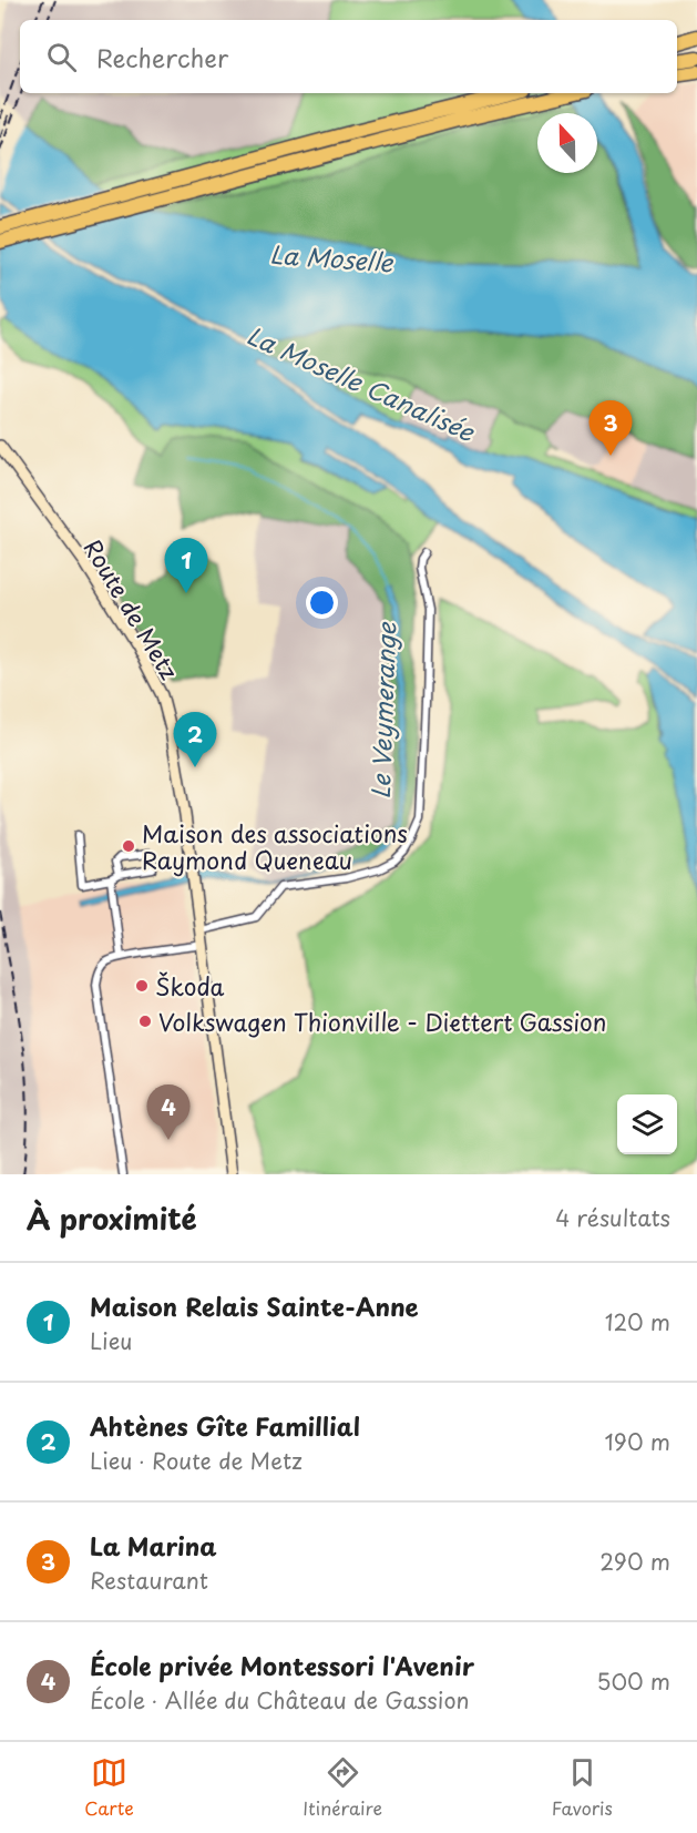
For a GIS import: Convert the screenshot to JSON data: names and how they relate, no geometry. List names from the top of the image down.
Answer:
{
  "streets": {
    "main road": ["Route de Metz"]
  },
  "water": ["La Moselle", "La Moselle Canalisée", "Le Veymerange"],
  "places": ["Maison des associations Raymond Queneau", "Škoda", "Volkswagen Thionville - Diettert Gassion"],
  "north": "top",
  "page": {
    "search": "Rechercher",
    "pins": [
      "3",
      "1",
      "2",
      "4"
    ],
    "heading": ["À proximité", "4 résultats"],
    "list": [
      {
        "mark": "1",
        "name": "Maison Relais Sainte-Anne",
        "note": "Lieu",
        "value": "120 m"
      },
      {
        "mark": "2",
        "name": "Ahtènes Gîte Famillial",
        "note": "Lieu · Route de Metz",
        "value": "190 m"
      },
      {
        "mark": "3",
        "name": "La Marina",
        "note": "Restaurant",
        "value": "290 m"
      },
      {
        "mark": "4",
        "name": "École privée Montessori l'Avenir",
        "note": "École · Allée du Château de Gassion",
        "value": "500 m"
      }
    ],
    "nav": ["Carte", "Itinéraire", "Favoris"]
  }
}
